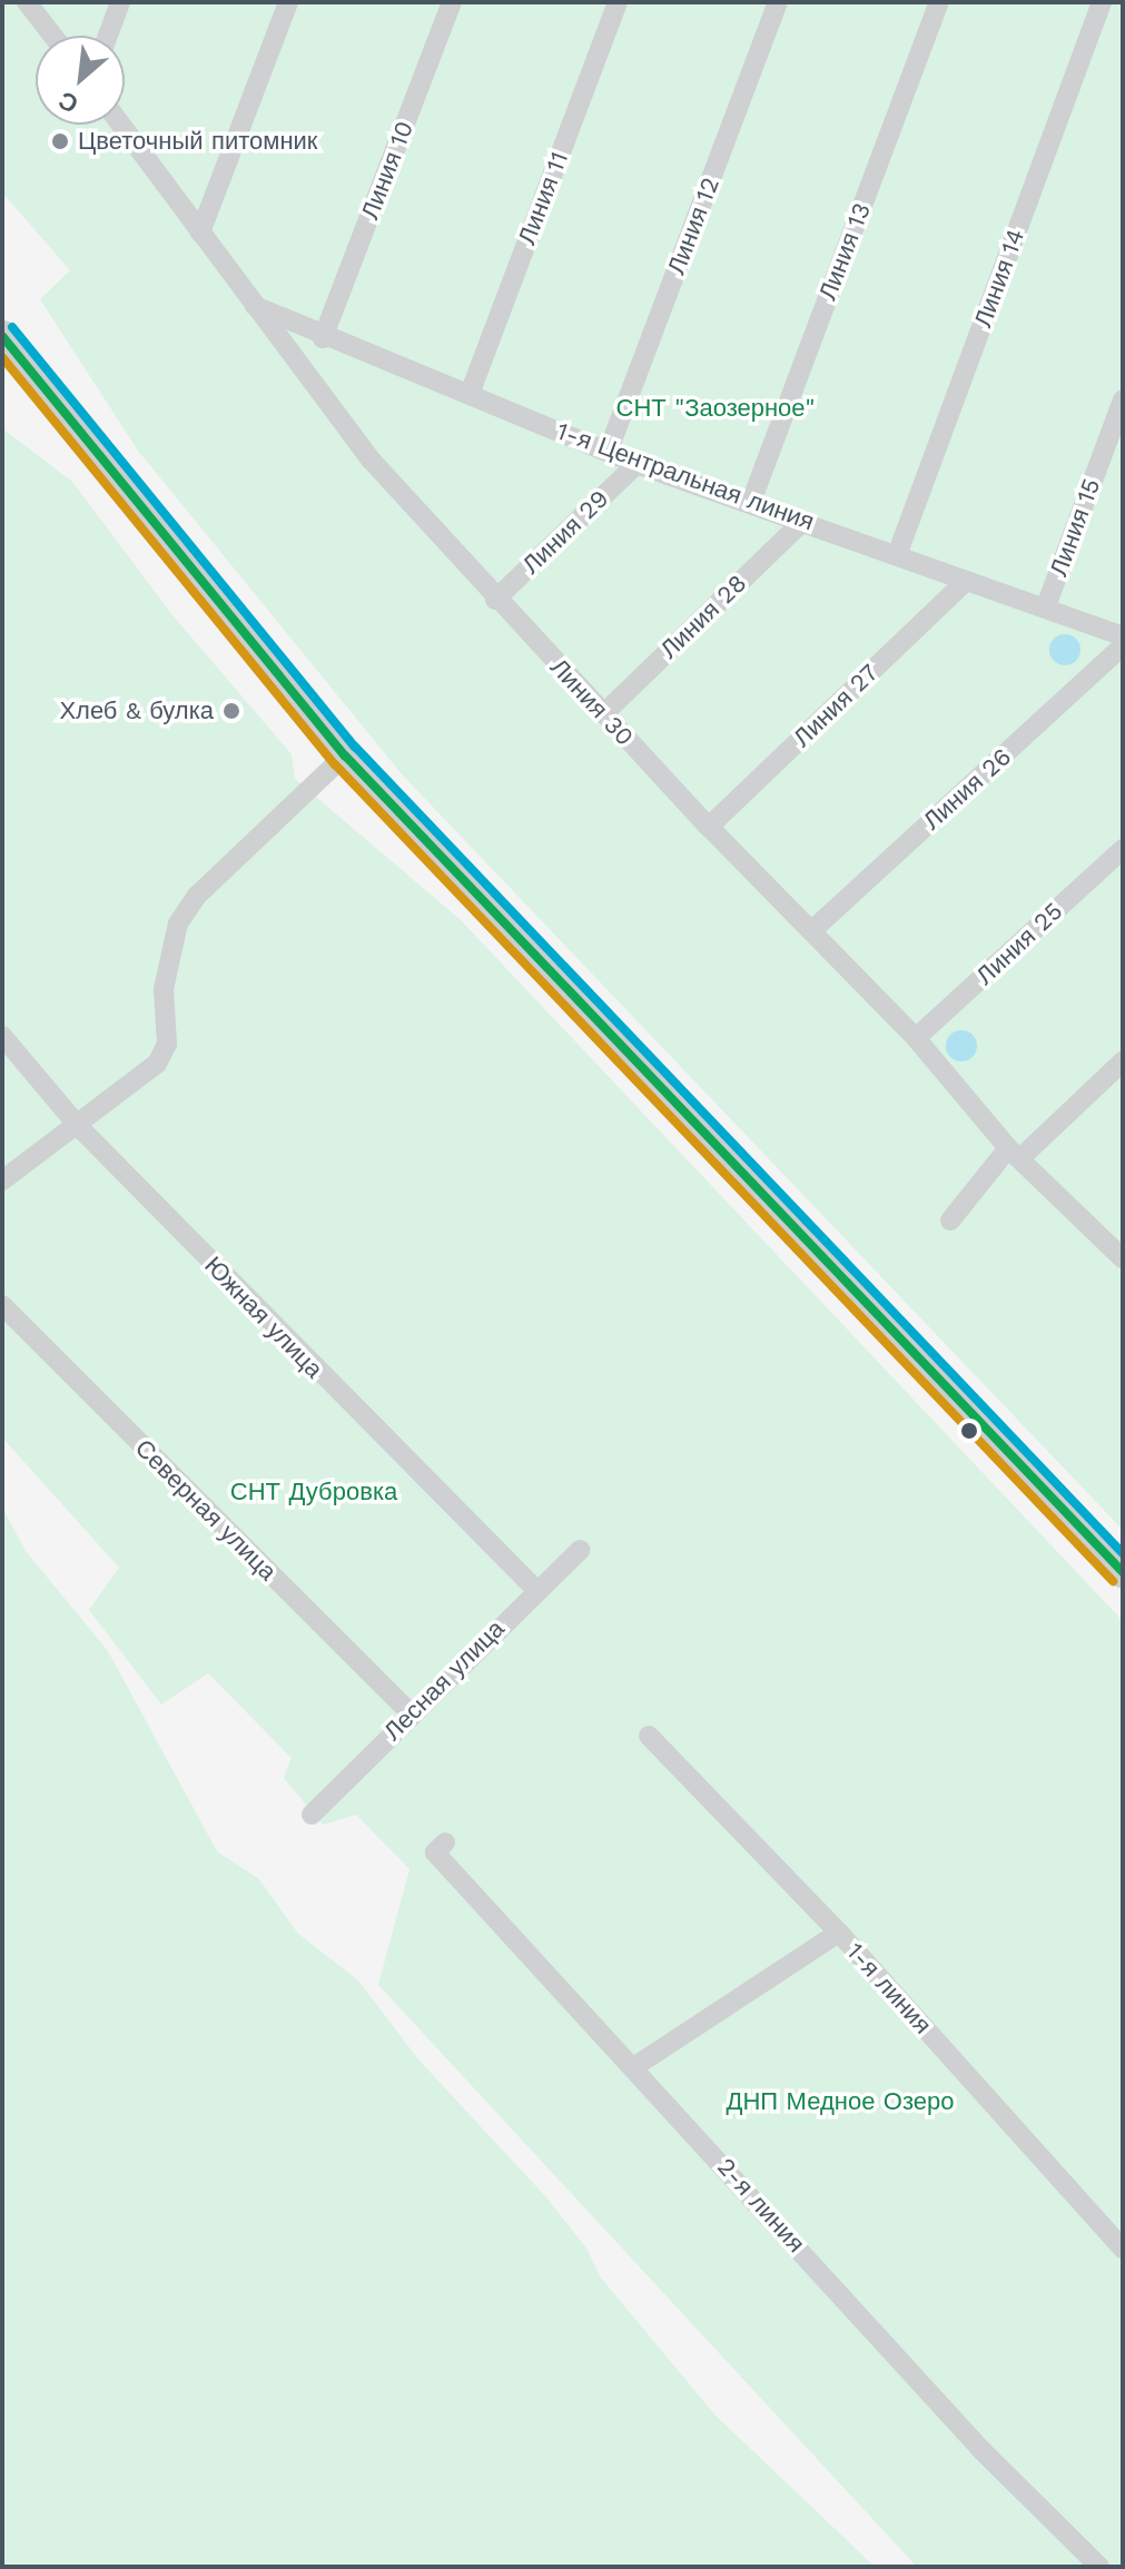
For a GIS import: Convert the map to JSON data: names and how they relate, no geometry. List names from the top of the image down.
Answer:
{
  "streets": {
    "street": [
      "Линия 10",
      "Линия 11",
      "Линия 12",
      "Линия 13",
      "Линия 14",
      "1-я Центральная линия",
      "Линия 15",
      "Линия 29",
      "Линия 28",
      "Линия 30",
      "Линия 27",
      "Линия 26",
      "Линия 25",
      "Южная улица",
      "Северная улица",
      "Лесная улица",
      "1-я линия",
      "2-я линия"
    ]
  },
  "crossings": [
    ["Линия 10", "1-я Центральная линия"],
    ["Линия 11", "1-я Центральная линия"],
    ["Линия 12", "1-я Центральная линия"],
    ["Линия 13", "1-я Центральная линия"],
    ["Линия 14", "1-я Центральная линия"],
    ["1-я Центральная линия", "Линия 15"],
    ["1-я Центральная линия", "Линия 29"],
    ["1-я Центральная линия", "Линия 28"],
    ["1-я Центральная линия", "Линия 30"],
    ["1-я Центральная линия", "Линия 27"],
    ["Линия 29", "Линия 30"],
    ["Линия 28", "Линия 30"],
    ["Линия 30", "Линия 27"],
    ["Линия 30", "Линия 26"],
    ["Линия 30", "Линия 25"],
    ["Южная улица", "Лесная улица"],
    ["Северная улица", "Лесная улица"]
  ],
  "parks": ["СНТ \"Заозерное\"", "СНТ Дубровка", "ДНП Медное Озеро"],
  "places": ["Цветочный питомник", "Хлеб & булка"],
  "north": "bottom left"
}
